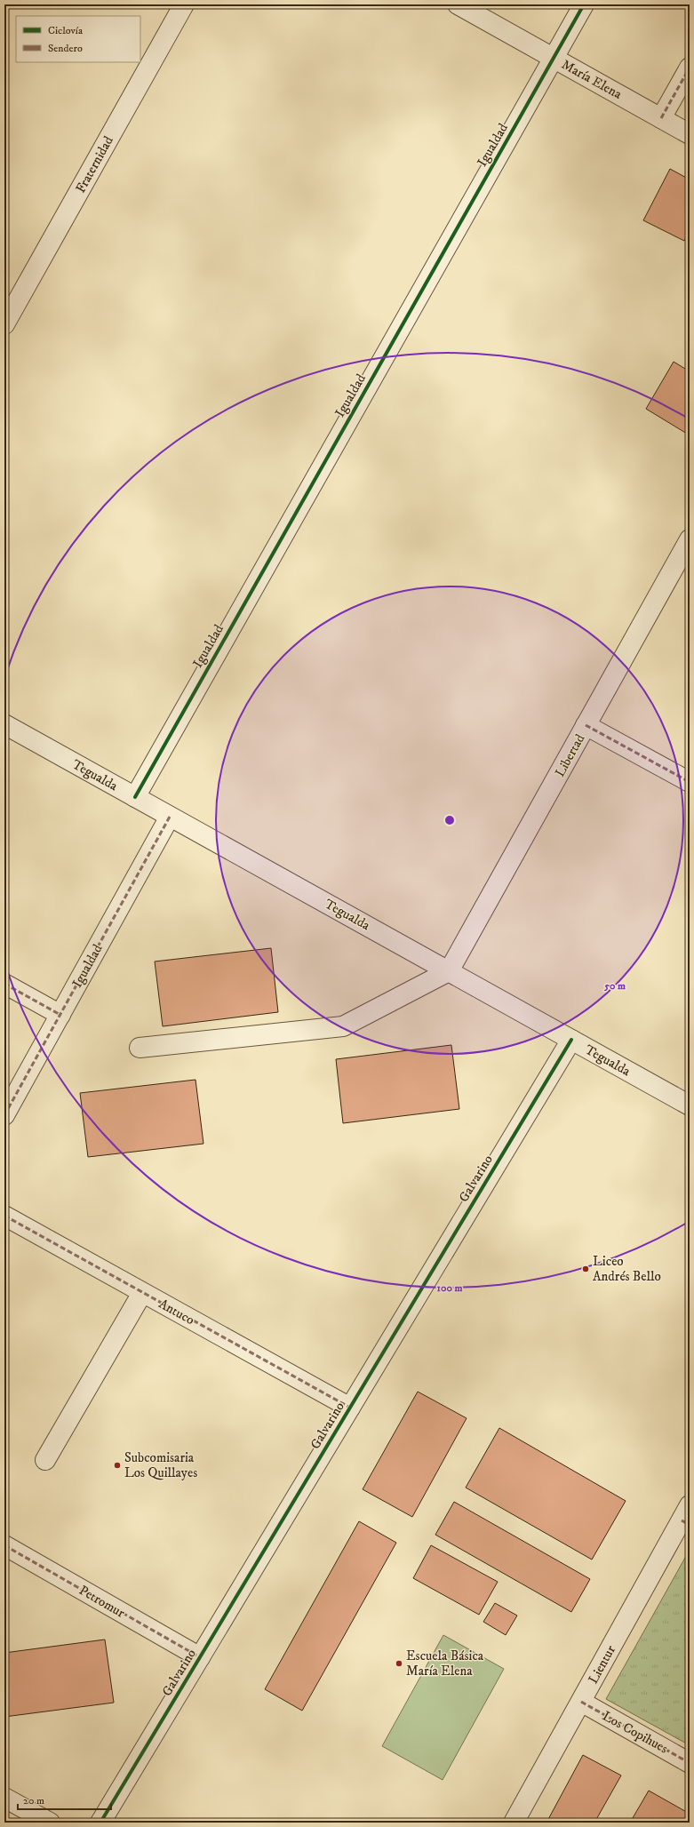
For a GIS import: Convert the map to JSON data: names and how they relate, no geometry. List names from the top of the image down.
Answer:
{
  "streets": {
    "street": [
      "María Elena",
      "Igualdad",
      "Fraternidad",
      "Libertad",
      "Tegualda",
      "Galvarino",
      "Antuco",
      "Petromur",
      "Lientur",
      "Los Copihues"
    ]
  },
  "crossings": [
    ["María Elena", "Igualdad"],
    ["Igualdad", "Tegualda"],
    ["Libertad", "Tegualda"],
    ["Tegualda", "Galvarino"],
    ["Galvarino", "Antuco"],
    ["Galvarino", "Petromur"],
    ["Lientur", "Los Copihues"]
  ],
  "places": ["Liceo Andrés Bello", "Subcomisaria Los Quillayes", "Escuela Básica María Elena"],
  "legend": ["Ciclovía", "Sendero"],
  "scale_bar": "20 m",
  "rings": ["50 m", "100 m"]
}
